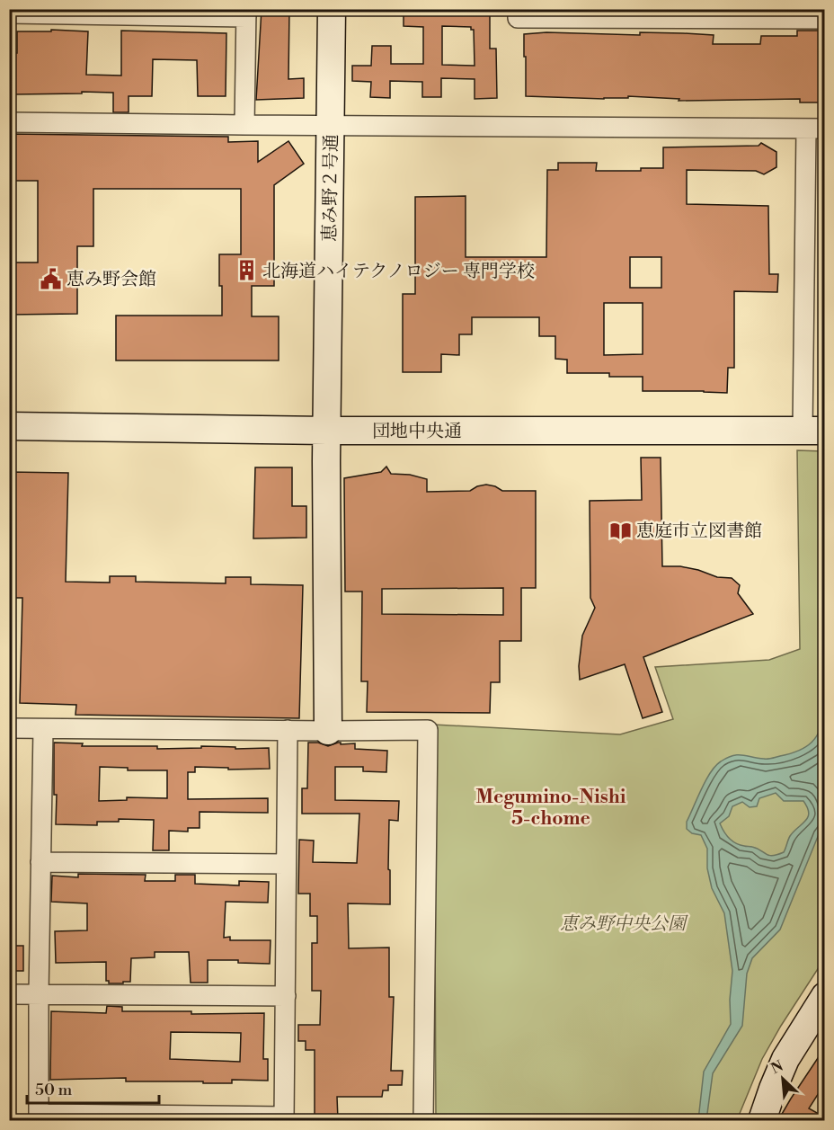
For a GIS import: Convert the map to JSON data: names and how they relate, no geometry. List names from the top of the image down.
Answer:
{
  "streets": {
    "street": ["恵み野２号通", "団地中央通"]
  },
  "crossings": [
    ["恵み野２号通", "団地中央通"]
  ],
  "districts": ["Megumino-Nishi 5-chome"],
  "parks": ["恵み野中央公園"],
  "places": {
    "building": ["北海道ハイテクノロジー 専門学校"],
    "public building": ["恵み野会館"],
    "library": ["恵庭市立図書館"]
  },
  "scale_bar": "50 m",
  "north": "top left"
}
